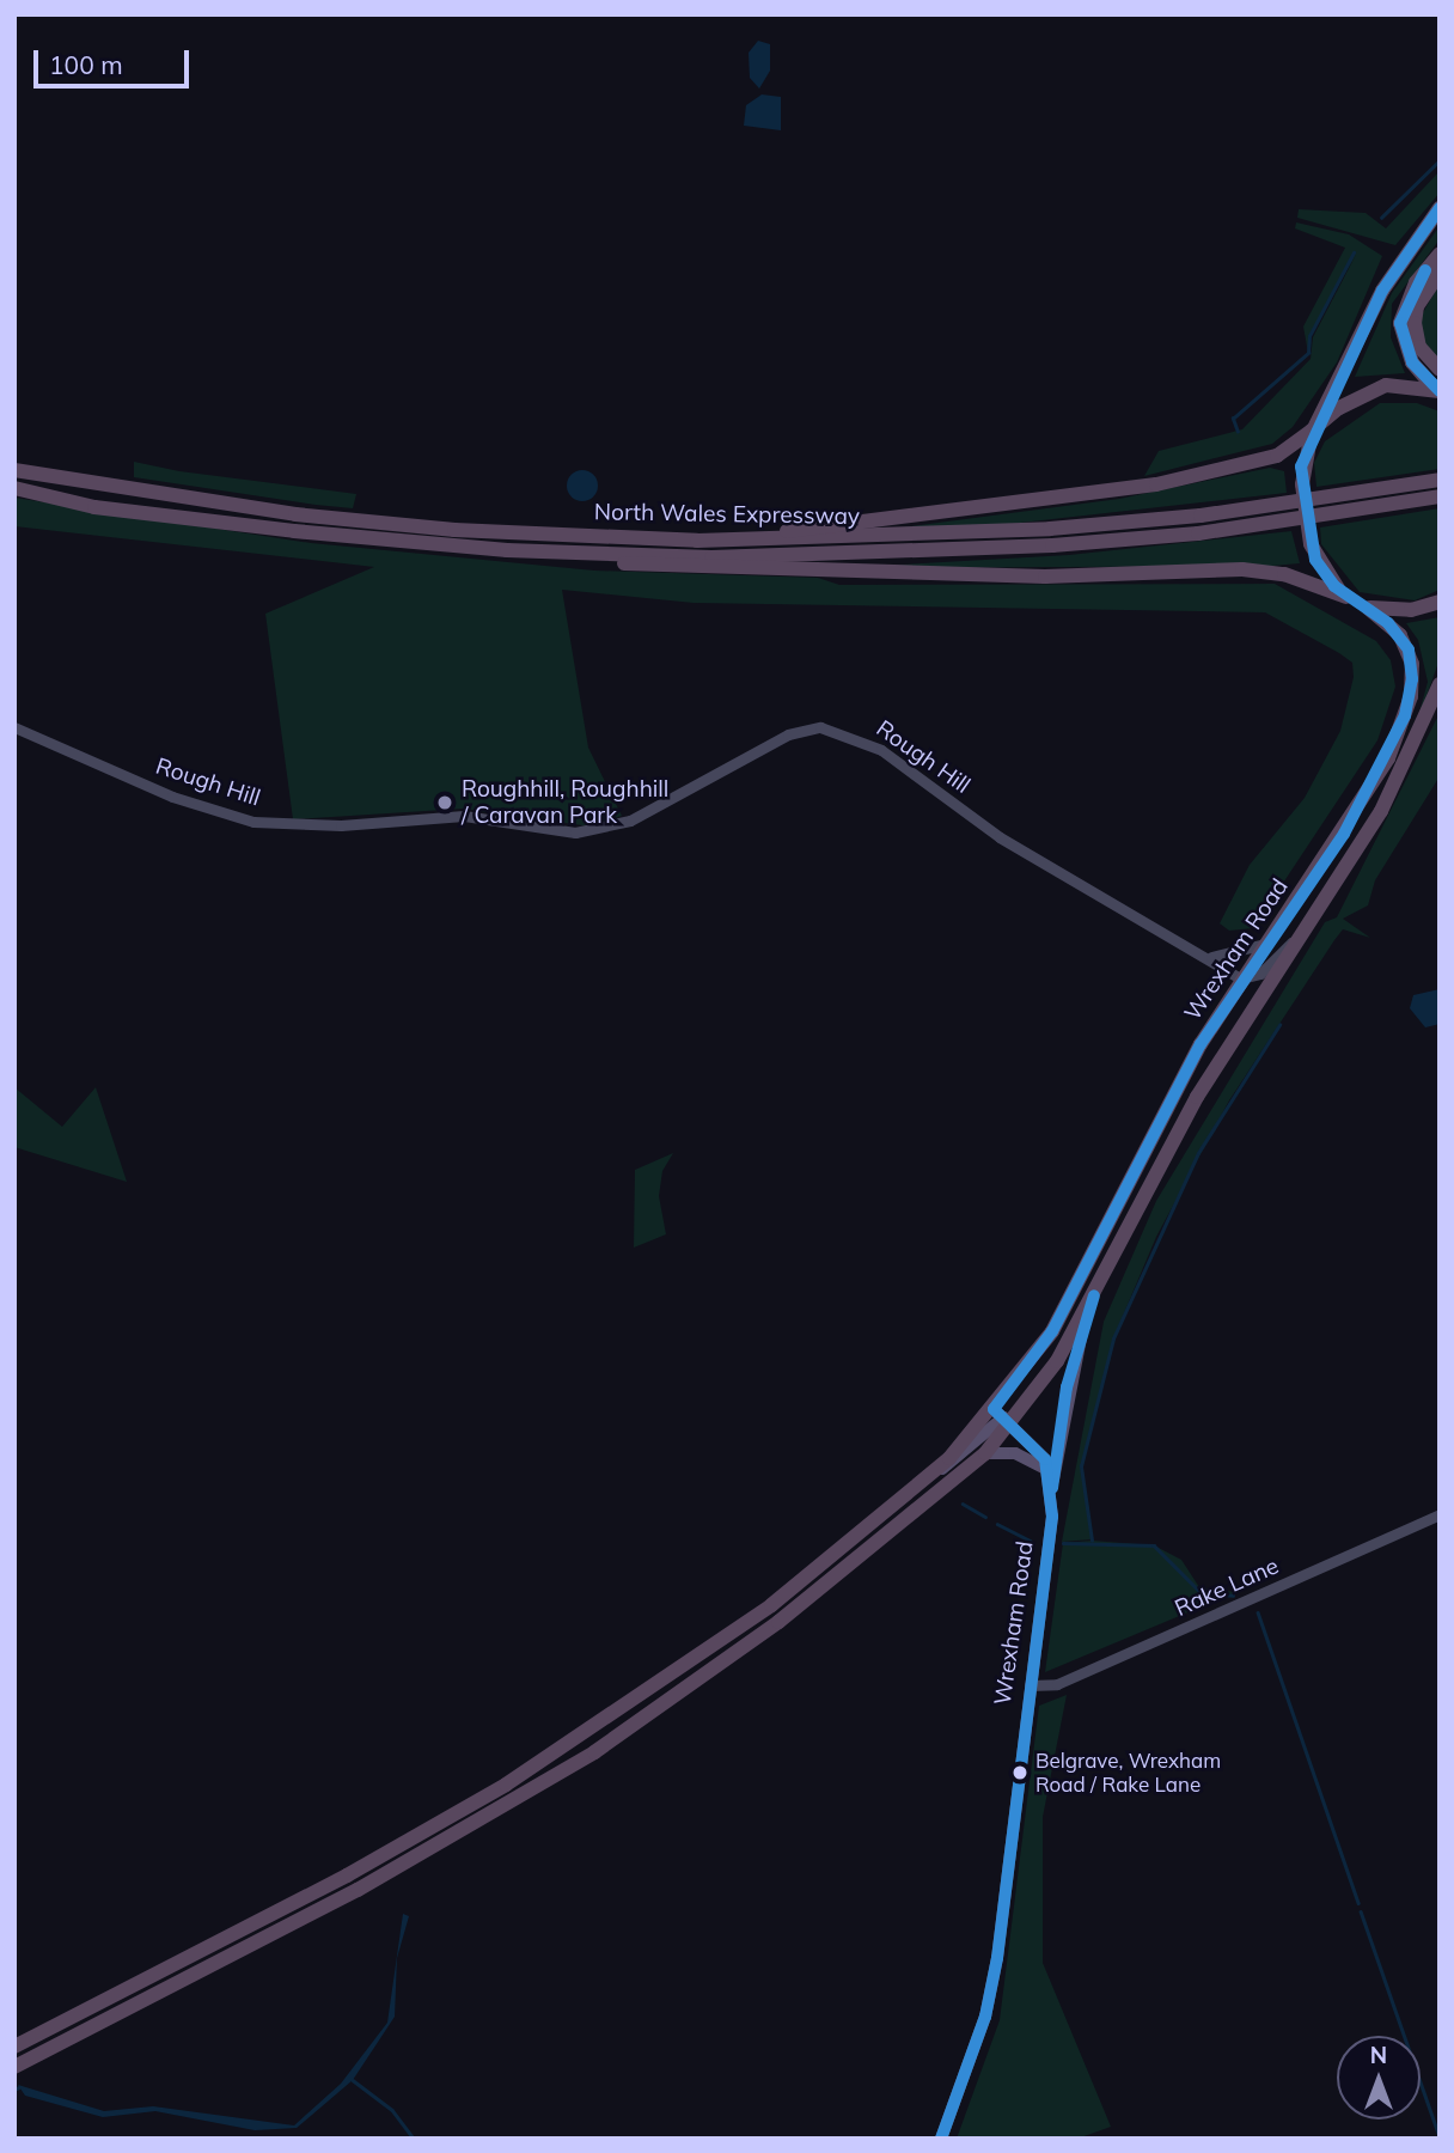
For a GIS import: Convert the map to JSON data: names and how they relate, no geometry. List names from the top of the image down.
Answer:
{
  "streets": {
    "highway": ["North Wales Expressway", "Wrexham Road"],
    "street": ["Rough Hill", "Rake Lane"]
  },
  "crossings": [
    ["Rough Hill", "Wrexham Road"],
    ["Wrexham Road", "Rake Lane"]
  ],
  "places": ["Roughhill, Roughhill / Caravan Park", "Belgrave, Wrexham Road / Rake Lane"],
  "scale_bar": "100 m",
  "north": "top"
}
